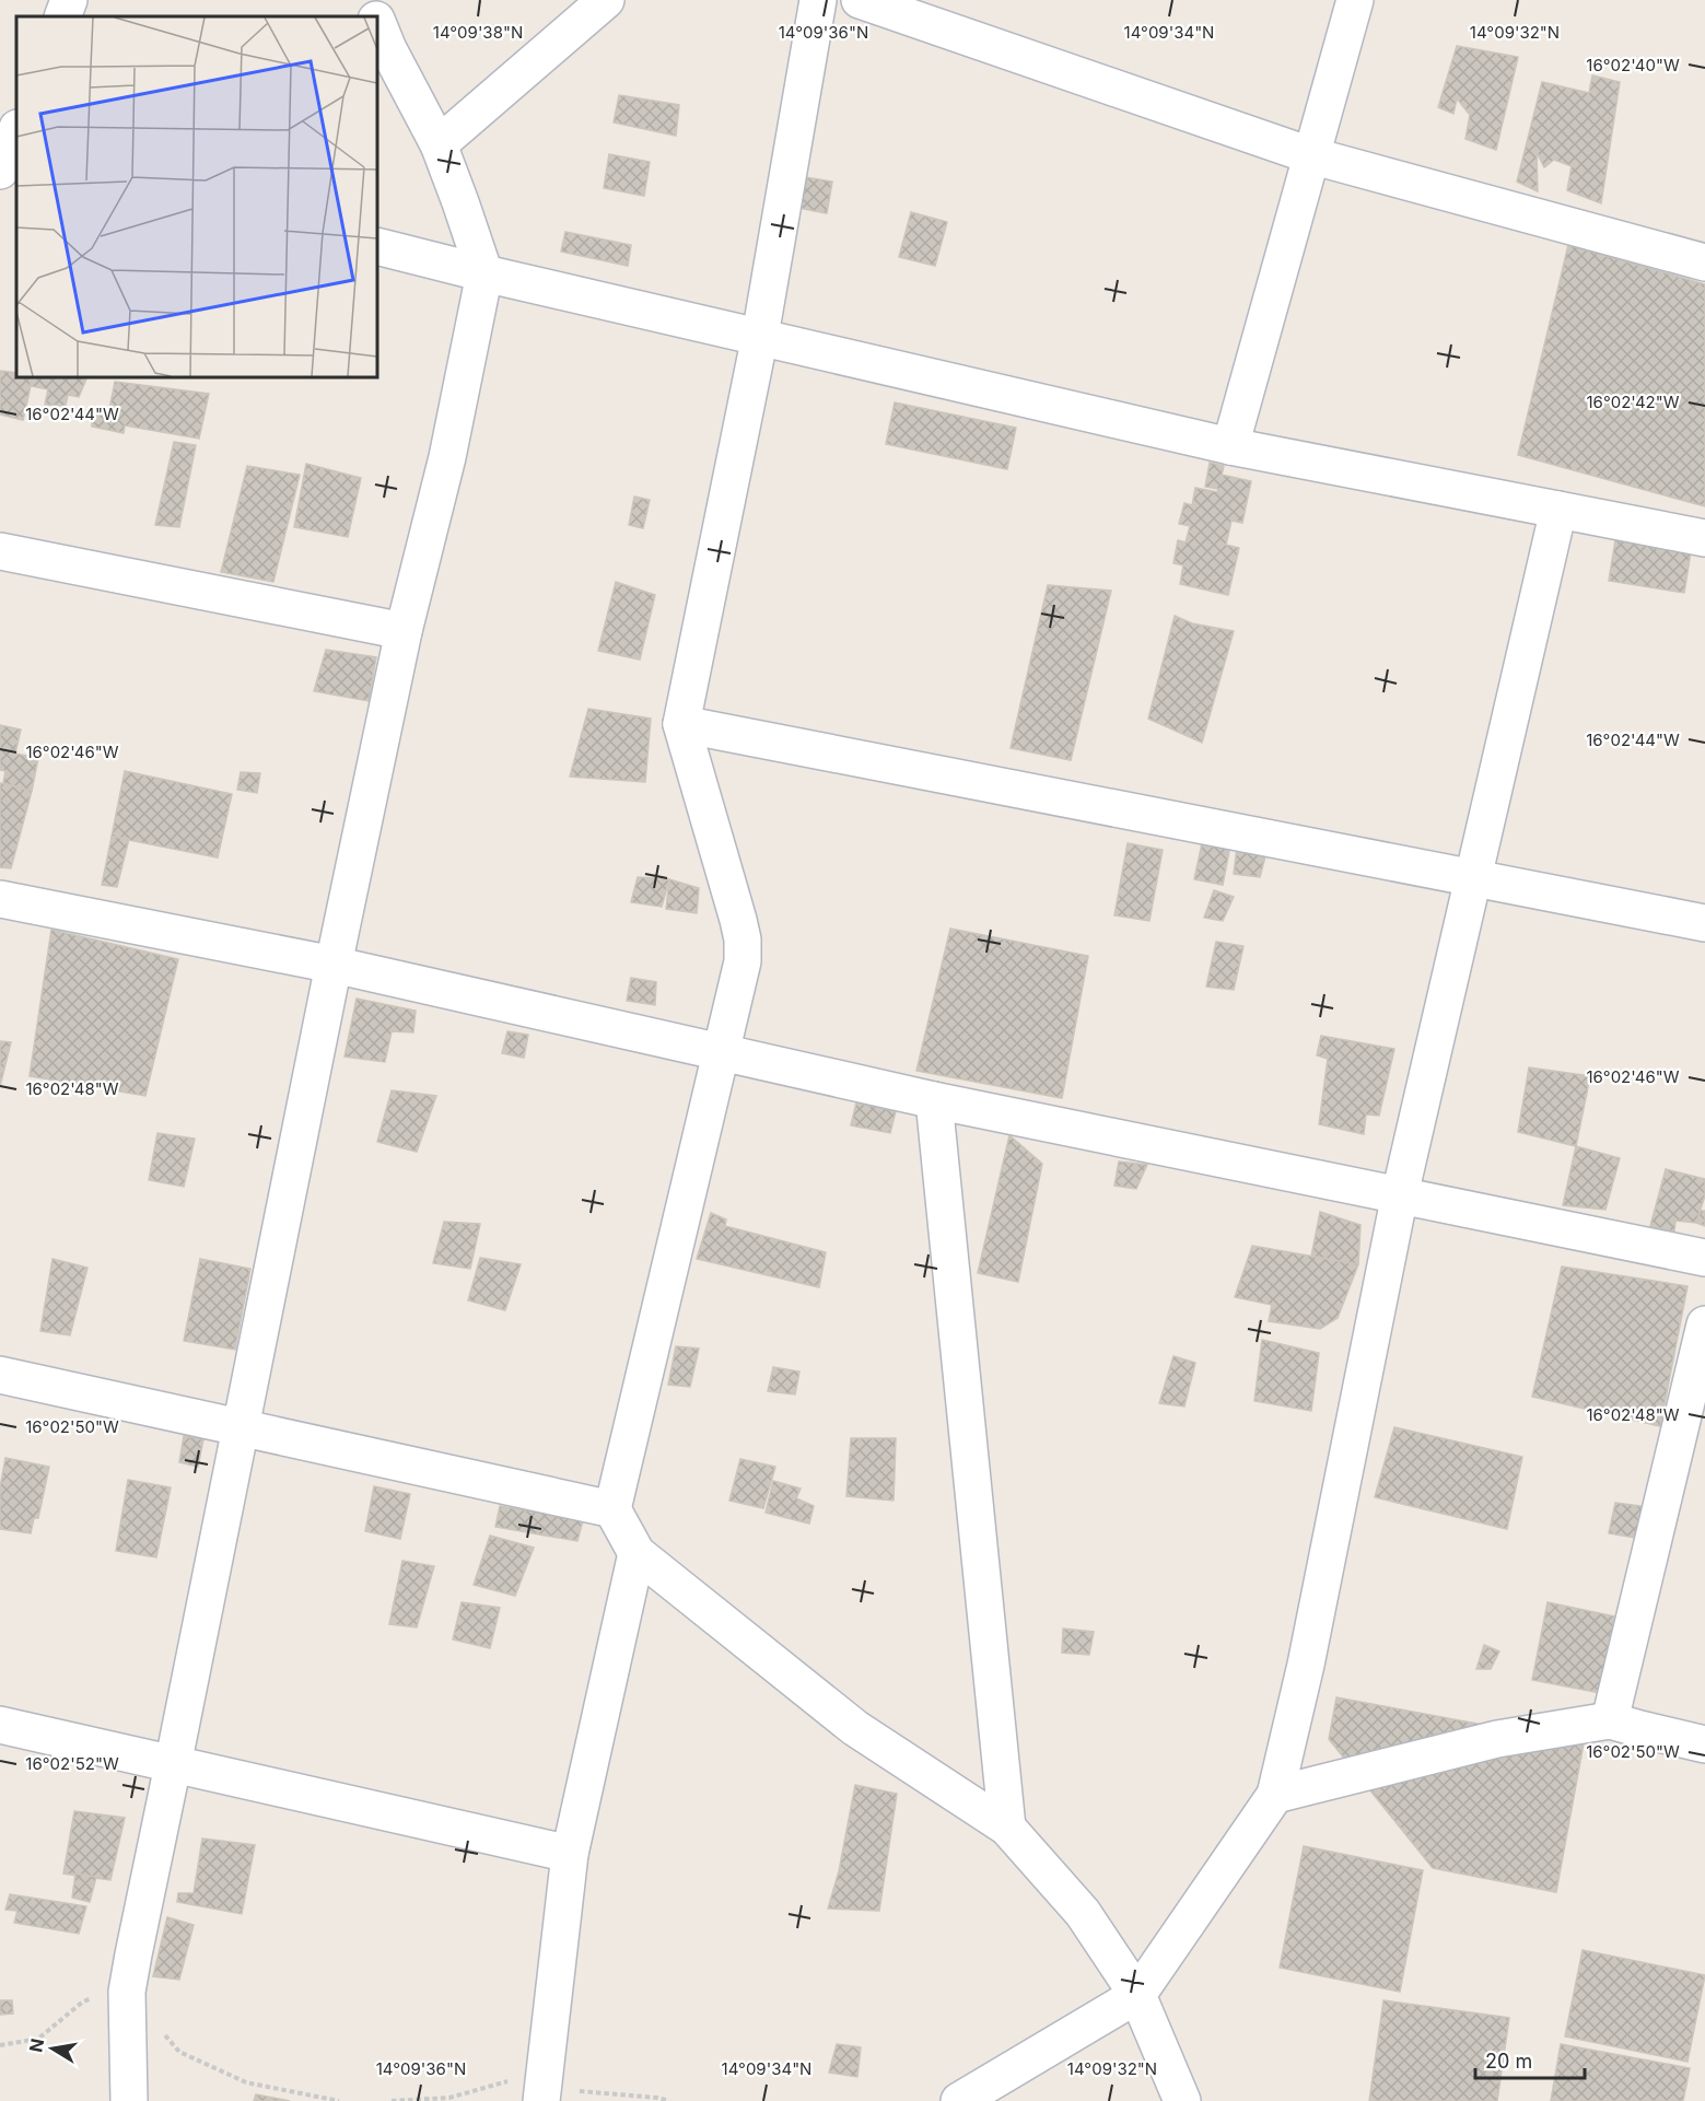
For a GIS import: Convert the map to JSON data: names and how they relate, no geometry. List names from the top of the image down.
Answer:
{
  "scale_bar": "20 m",
  "north": "left",
  "coordinates": [
    "14°09'38\"N",
    "14°09'36\"N",
    "14°09'34\"N",
    "14°09'32\"N",
    "16°02'40\"W",
    "16°02'42\"W",
    "16°02'44\"W",
    "16°02'46\"W",
    "16°02'48\"W",
    "16°02'50\"W",
    "16°02'52\"W"
  ]
}
